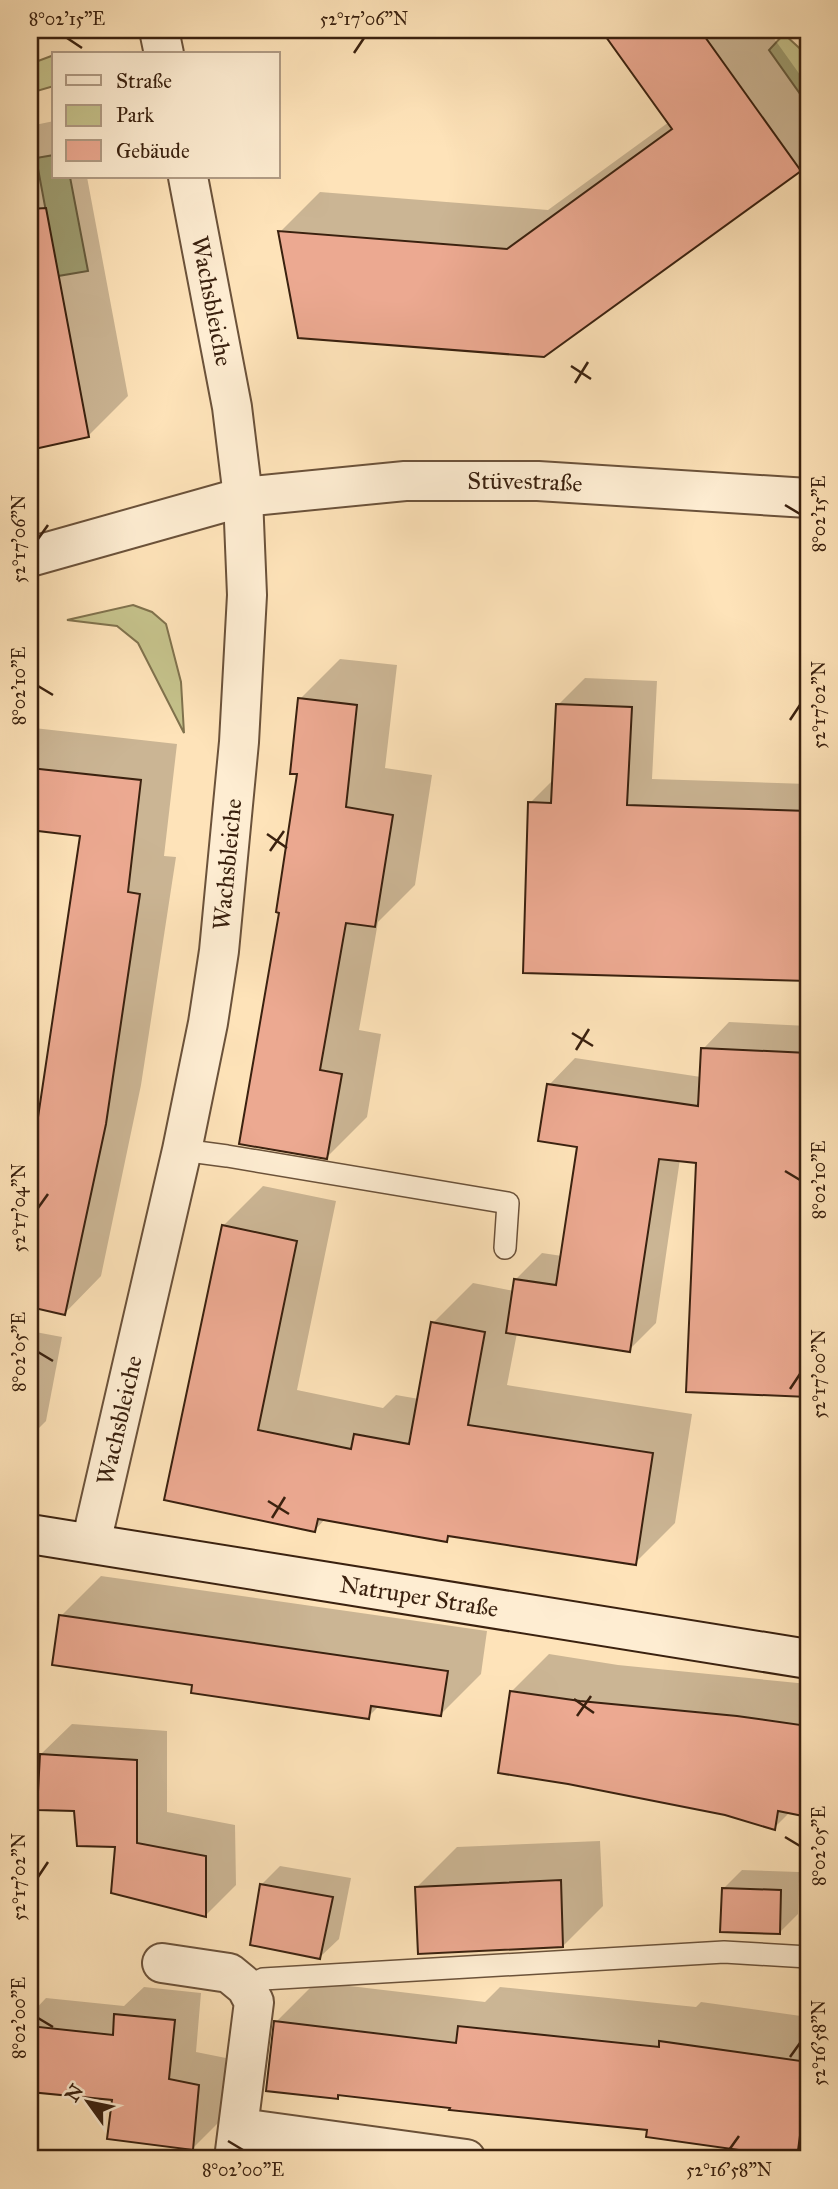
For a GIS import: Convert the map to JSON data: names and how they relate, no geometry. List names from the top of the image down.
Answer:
{
  "streets": {
    "street": ["Wachsbleiche", "Stüvestraße", "Natruper Straße"]
  },
  "crossings": [
    ["Wachsbleiche", "Stüvestraße"],
    ["Wachsbleiche", "Natruper Straße"]
  ],
  "legend": ["Straße", "Park", "Gebäude"],
  "north": "top left",
  "coordinates": [
    "8°02'15\"E",
    "52°17'06\"N",
    "8°02'10\"E",
    "52°17'02\"N",
    "52°17'04\"N",
    "8°02'05\"E",
    "52°17'00\"N",
    "8°02'00\"E",
    "52°16'58\"N"
  ]
}
